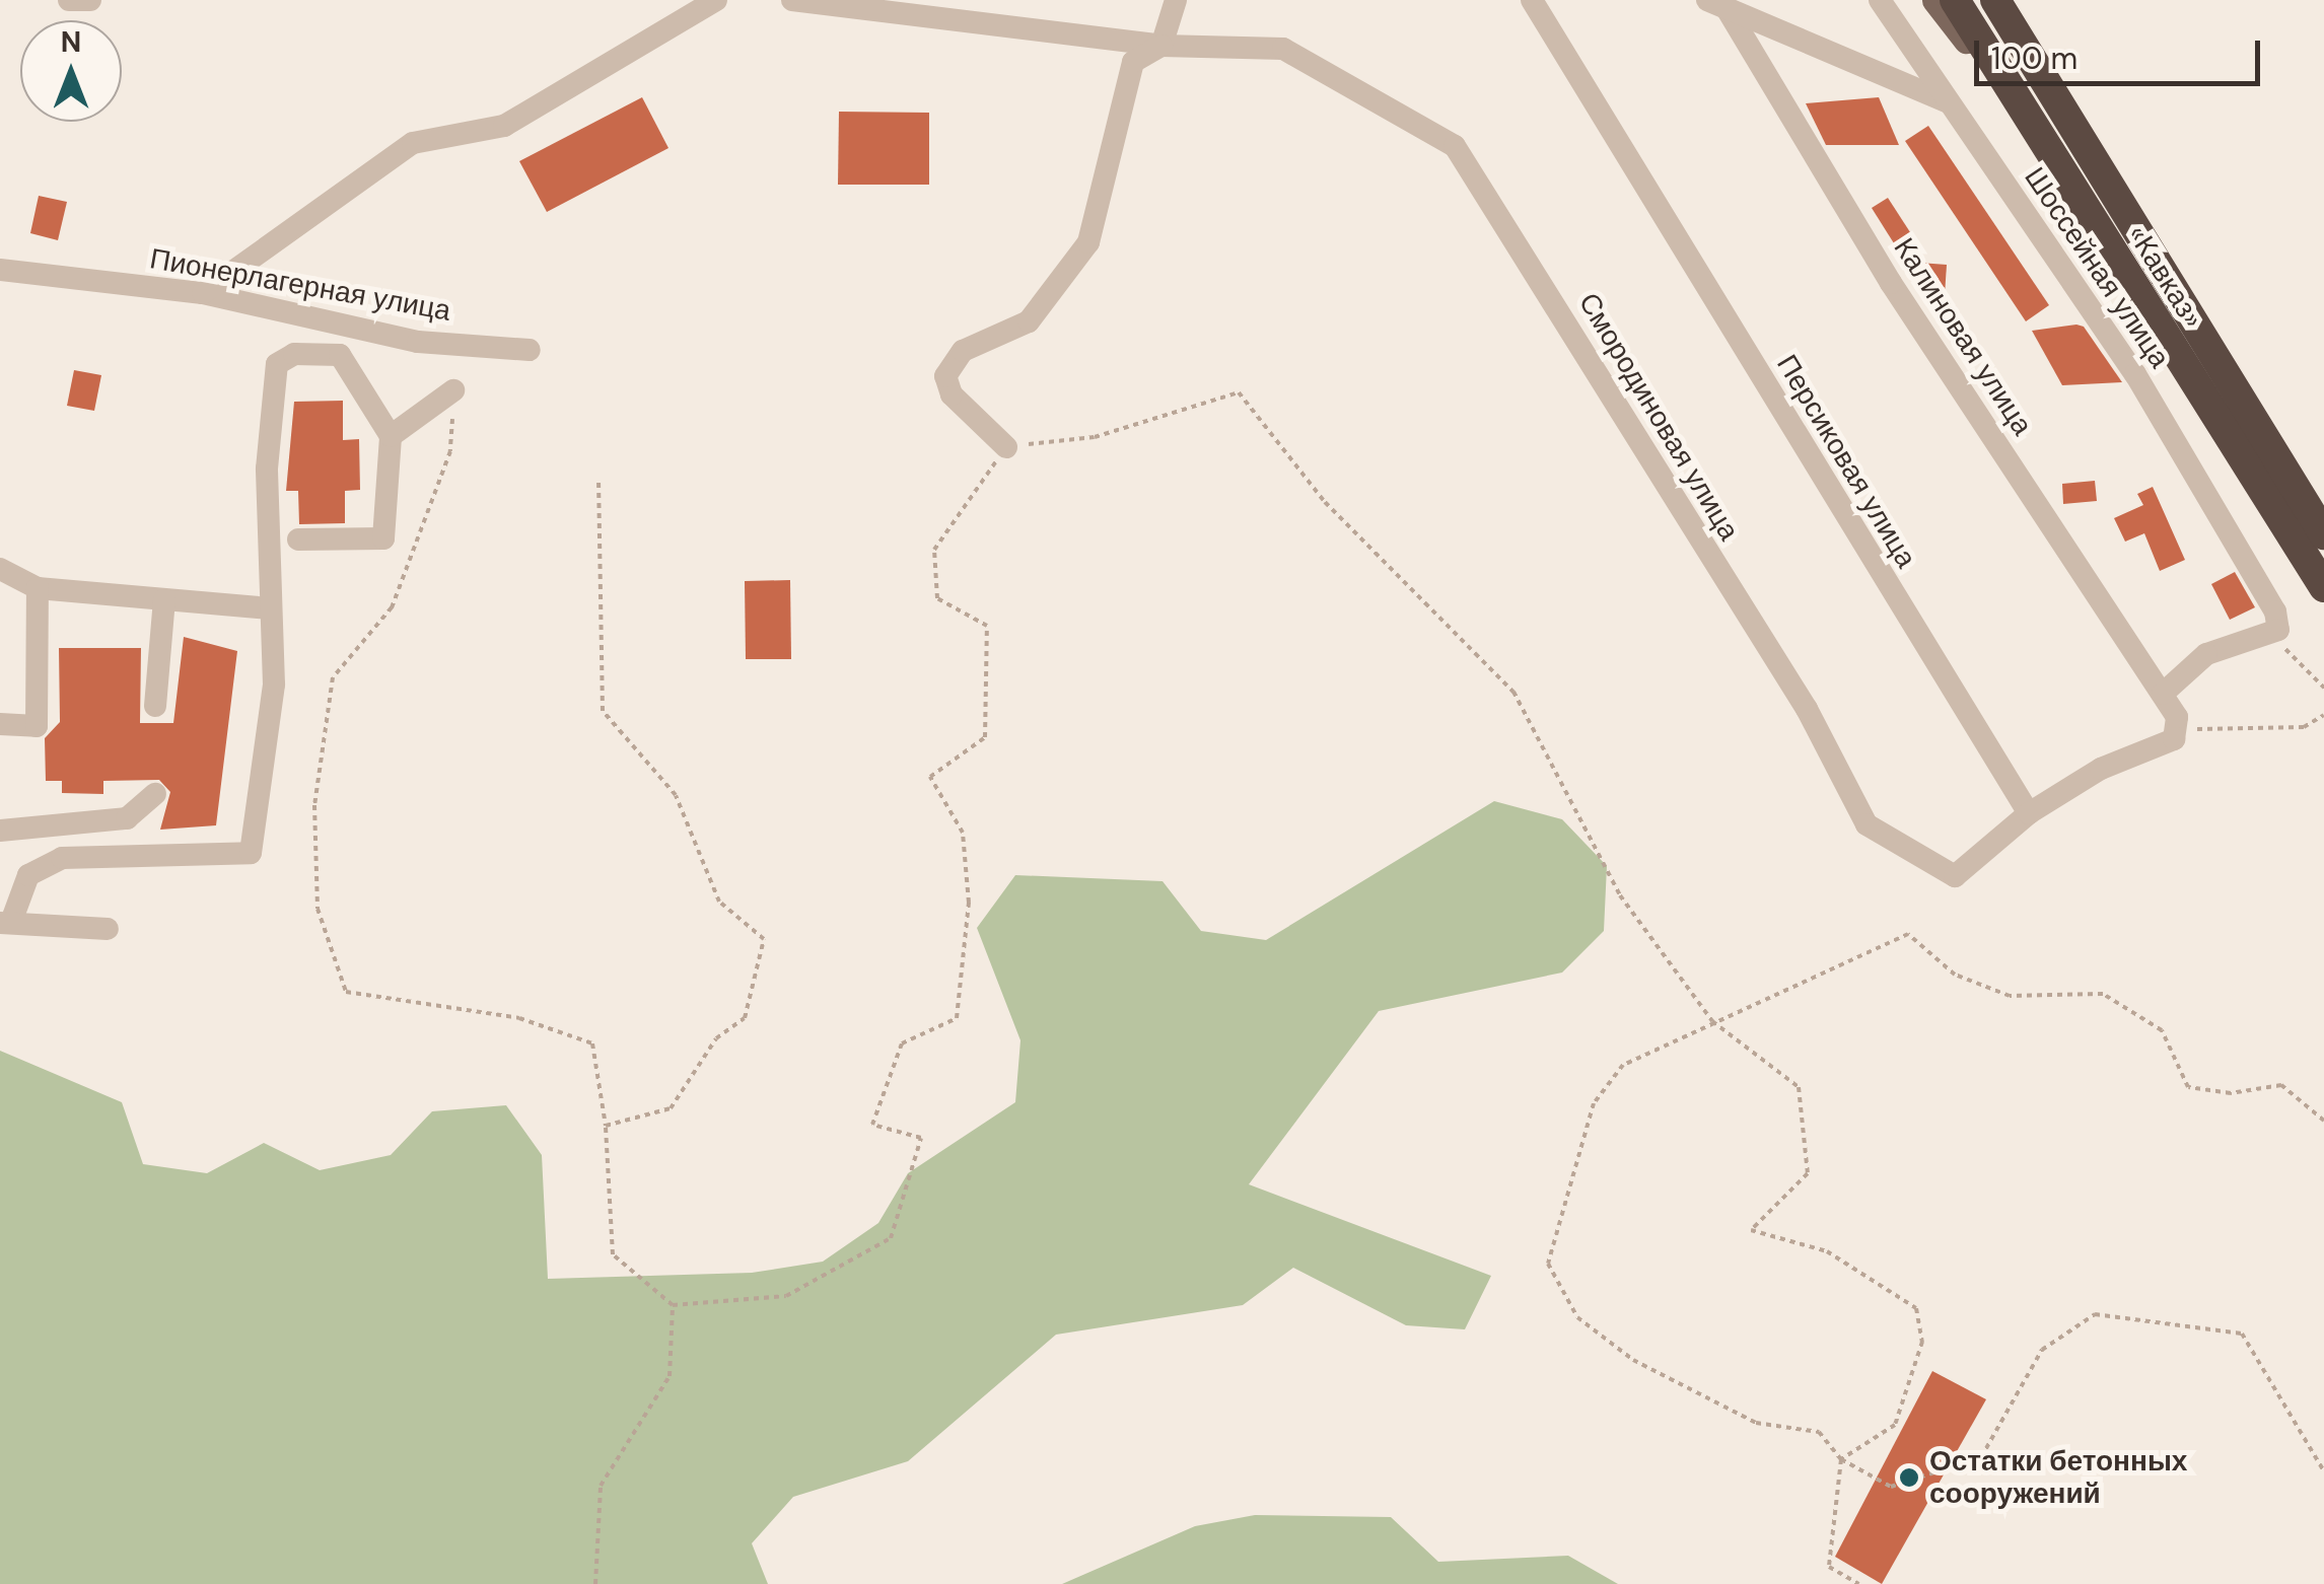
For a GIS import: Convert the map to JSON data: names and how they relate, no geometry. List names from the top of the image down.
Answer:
{
  "streets": {
    "highway": ["«Кавказ»"],
    "street": [
      "Шоссейная улица",
      "Пионерлагерная улица",
      "Калиновая улица",
      "Смородиновая улица",
      "Персиковая улица"
    ]
  },
  "crossings": [
    ["Смородиновая улица", "Персиковая улица"]
  ],
  "places": ["Остатки бетонных сооружений"],
  "scale_bar": "100 m",
  "north": "top"
}
